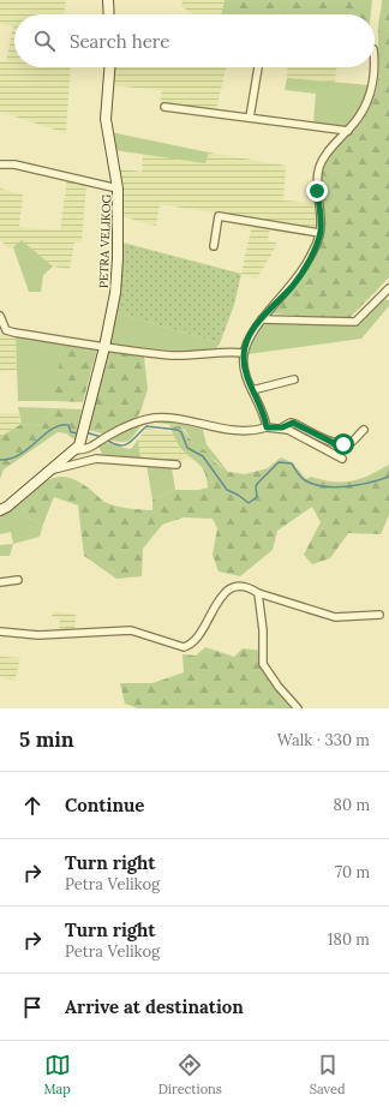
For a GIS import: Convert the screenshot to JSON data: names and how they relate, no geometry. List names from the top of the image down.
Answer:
{
  "streets": {
    "street": ["PETRA VELIKOG"]
  },
  "page": {
    "search": "Search here",
    "heading": ["5 min", "Walk · 330 m"],
    "list": [
      ["Continue", "80 m"],
      ["Turn right", "Petra Velikog", "70 m"],
      ["Turn right", "Petra Velikog", "180 m"],
      "Arrive at destination"
    ],
    "nav": ["Map", "Directions", "Saved"]
  }
}
